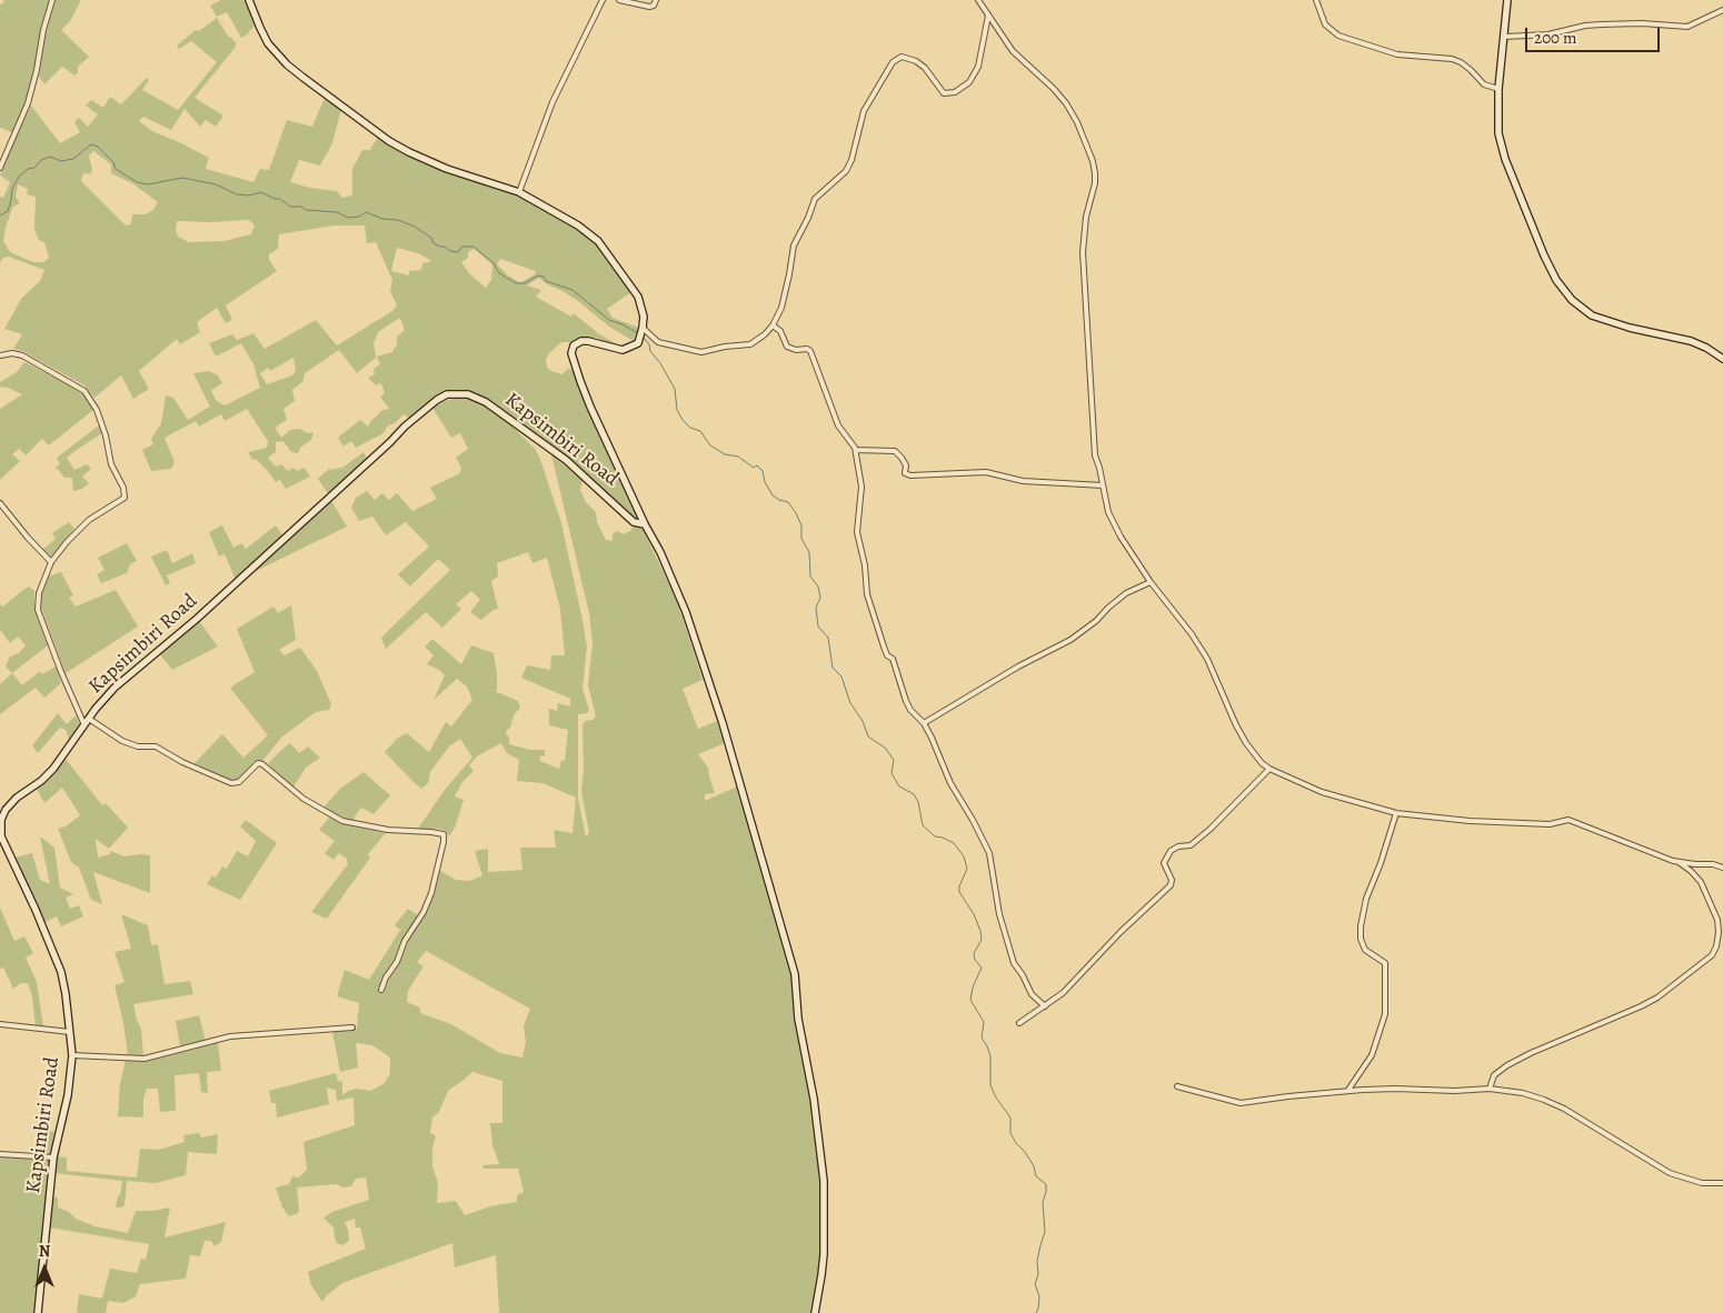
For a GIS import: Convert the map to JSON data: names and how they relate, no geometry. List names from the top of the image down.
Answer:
{
  "streets": {
    "street": ["Kapsimbiri Road"]
  },
  "scale_bar": "200 m",
  "north": "top"
}
